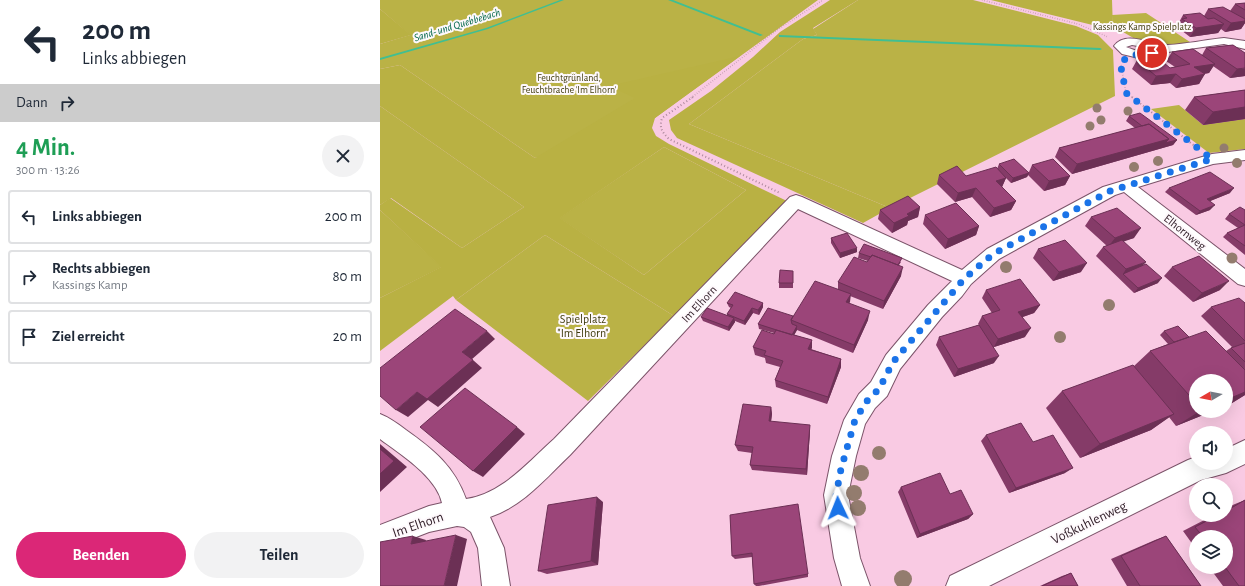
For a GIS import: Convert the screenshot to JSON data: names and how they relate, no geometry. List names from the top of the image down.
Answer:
{
  "streets": {
    "street": ["Elhornweg", "Im Elhorn", "Voßkuhlenweg"]
  },
  "water": ["Sand- und Quebbebach"],
  "parks": ["Kassings Kamp Spielplatz", "Feuchtgrünland, Feuchtbrache 'Im Elhorn'", "Spielplatz \"Im Elhorn\""],
  "north": "left",
  "page": {
    "turn": ["200 m", "Links abbiegen"],
    "then": "Dann",
    "heading": ["4 Min.", "300 m · 13:26"],
    "list": [
      {
        "name": "Links abbiegen",
        "value": "200 m"
      },
      {
        "name": "Rechts abbiegen",
        "note": "Kassings Kamp",
        "value": "80 m"
      },
      {
        "name": "Ziel erreicht",
        "value": "20 m"
      }
    ],
    "buttons": ["Beenden", "Teilen"]
  }
}
